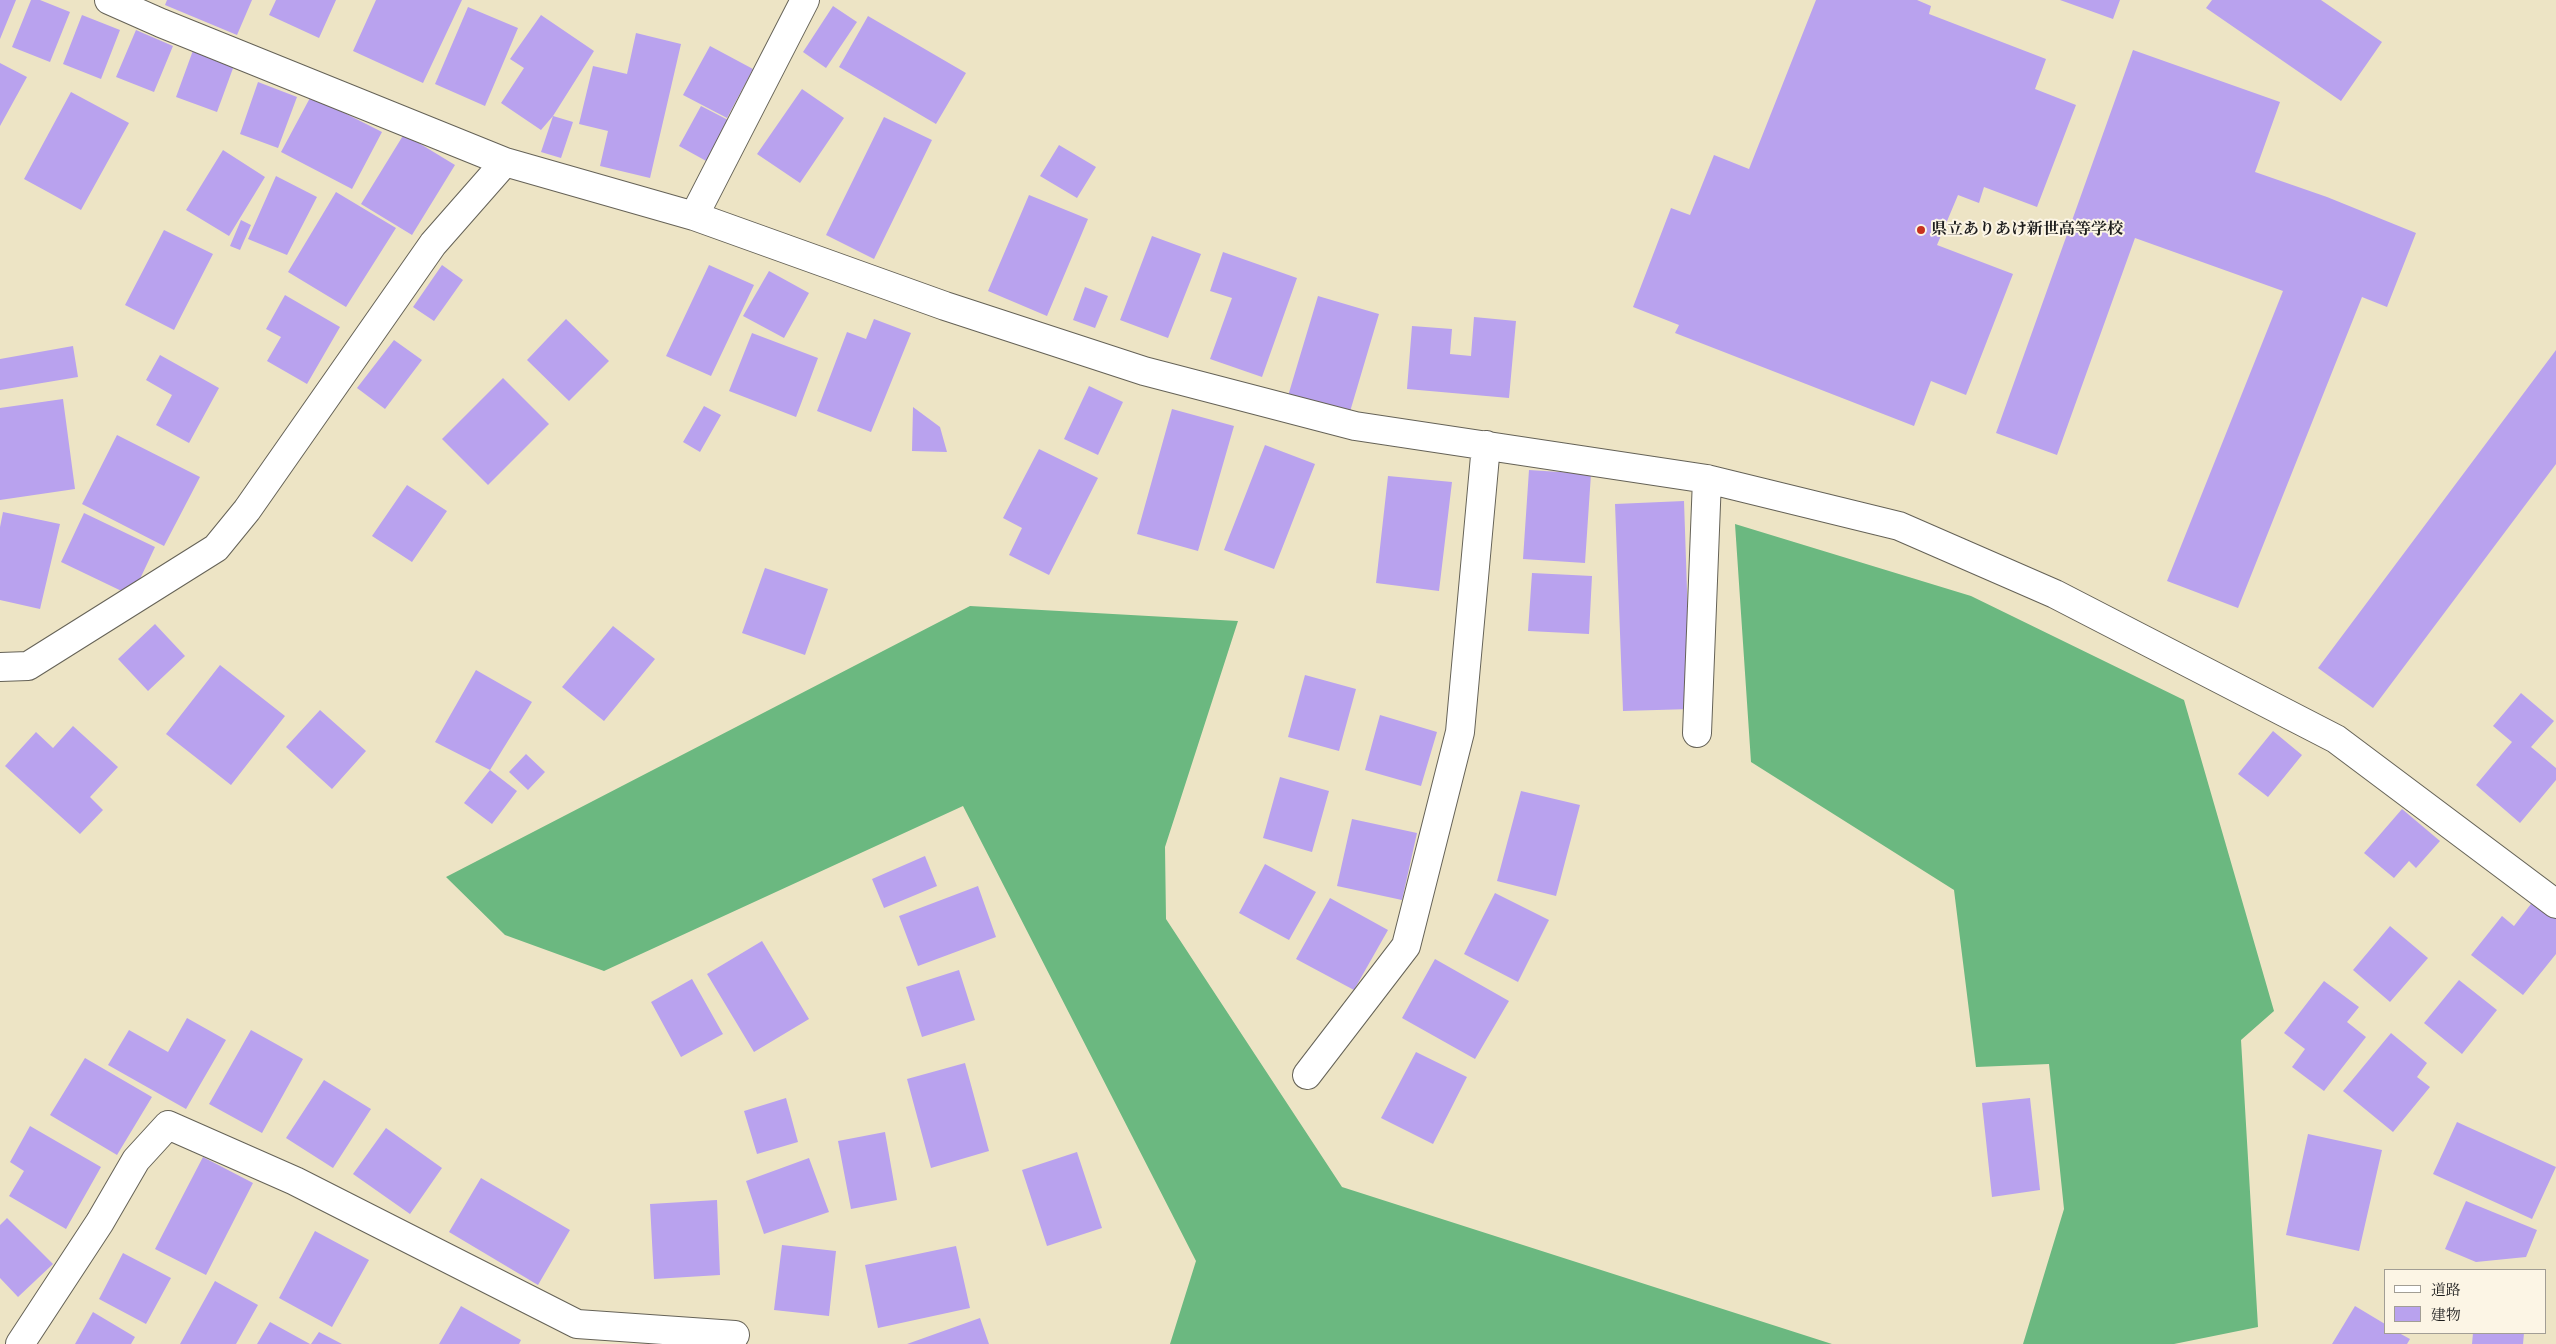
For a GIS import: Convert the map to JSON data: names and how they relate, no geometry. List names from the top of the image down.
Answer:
{
  "places": ["県立ありあけ新世高等学校"],
  "legend": ["道路", "建物"]
}
